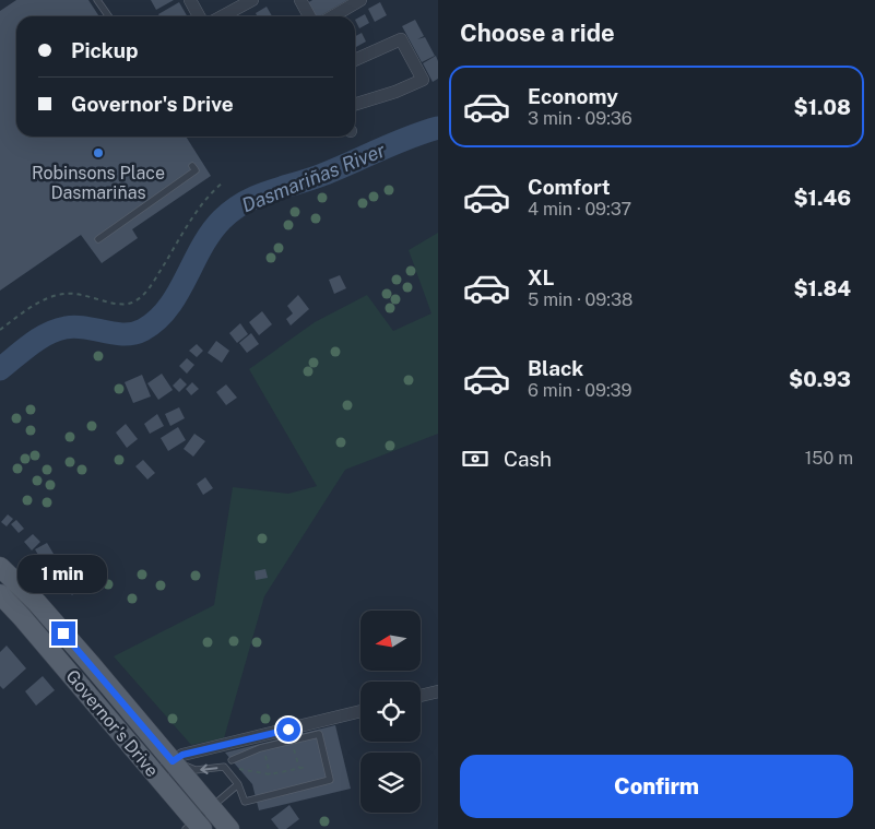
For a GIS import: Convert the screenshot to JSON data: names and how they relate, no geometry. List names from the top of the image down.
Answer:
{
  "streets": {
    "main road": ["Governor's Drive"]
  },
  "water": ["Dasmariñas River"],
  "places": ["Robinsons Place Dasmariñas"],
  "north": "left",
  "page": {
    "heading": "Choose a ride",
    "banner": ["Pickup", "Governor's Drive"],
    "list": [
      {
        "name": "Economy",
        "note": "3 min · 09:36",
        "value": "$1.08"
      },
      {
        "name": "Comfort",
        "note": "4 min · 09:37",
        "value": "$1.46"
      },
      {
        "name": "XL",
        "note": "5 min · 09:38",
        "value": "$1.84"
      },
      {
        "name": "Black",
        "note": "6 min · 09:39",
        "value": "$0.93"
      }
    ],
    "pay": ["Cash", "150 m"],
    "bubble": "1 min",
    "buttons": "Confirm"
  }
}
